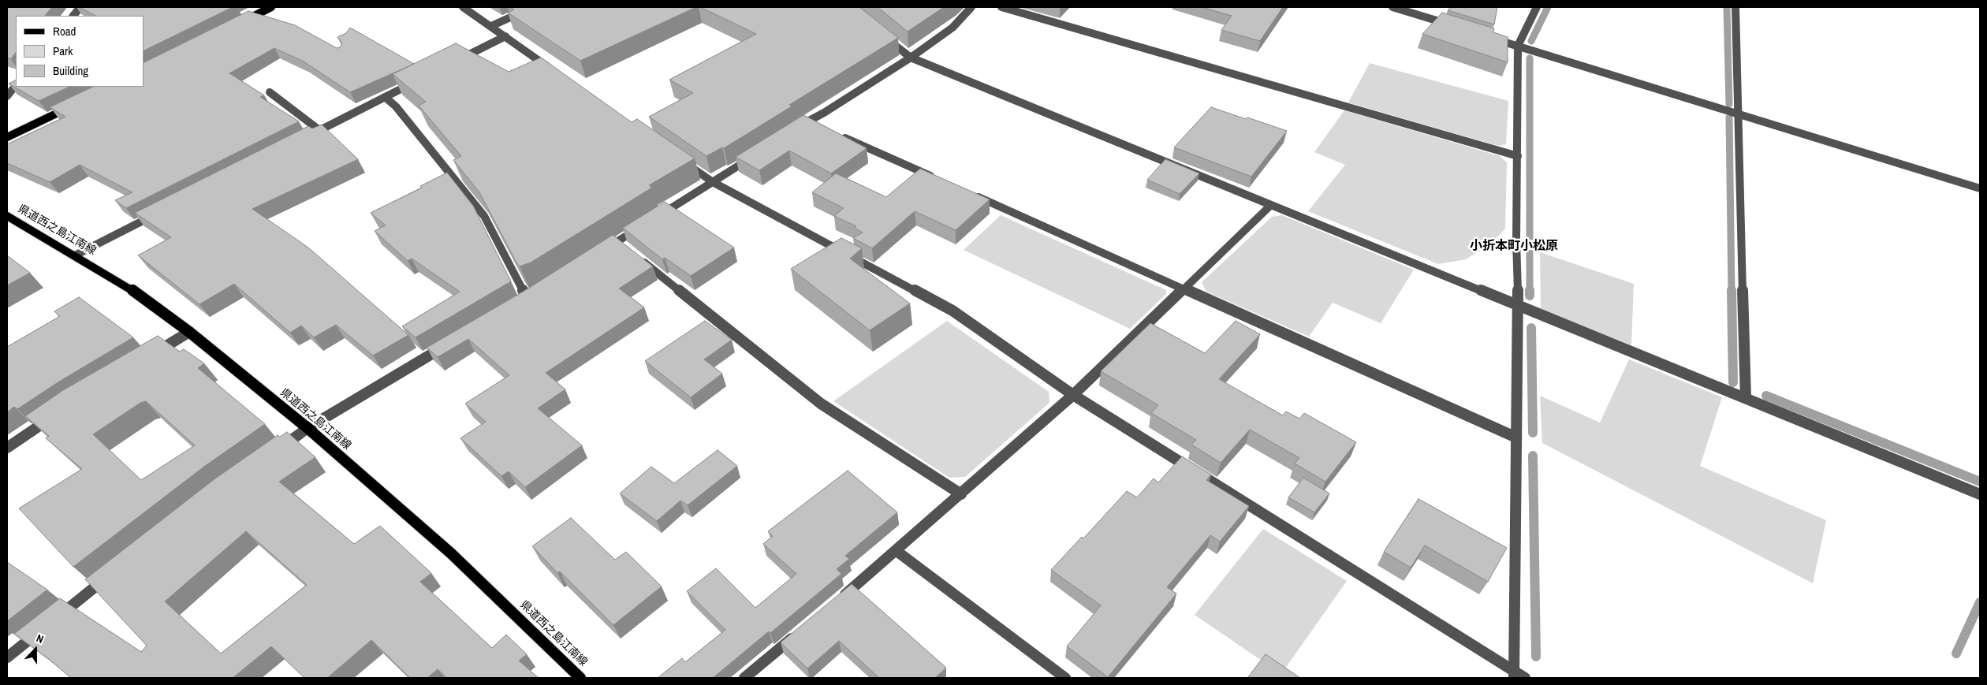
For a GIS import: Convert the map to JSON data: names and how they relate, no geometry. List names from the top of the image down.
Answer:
{
  "streets": {
    "main road": ["県道西之島江南線"]
  },
  "districts": ["小折本町小松原"],
  "legend": ["Road", "Park", "Building"],
  "north": "top"
}
